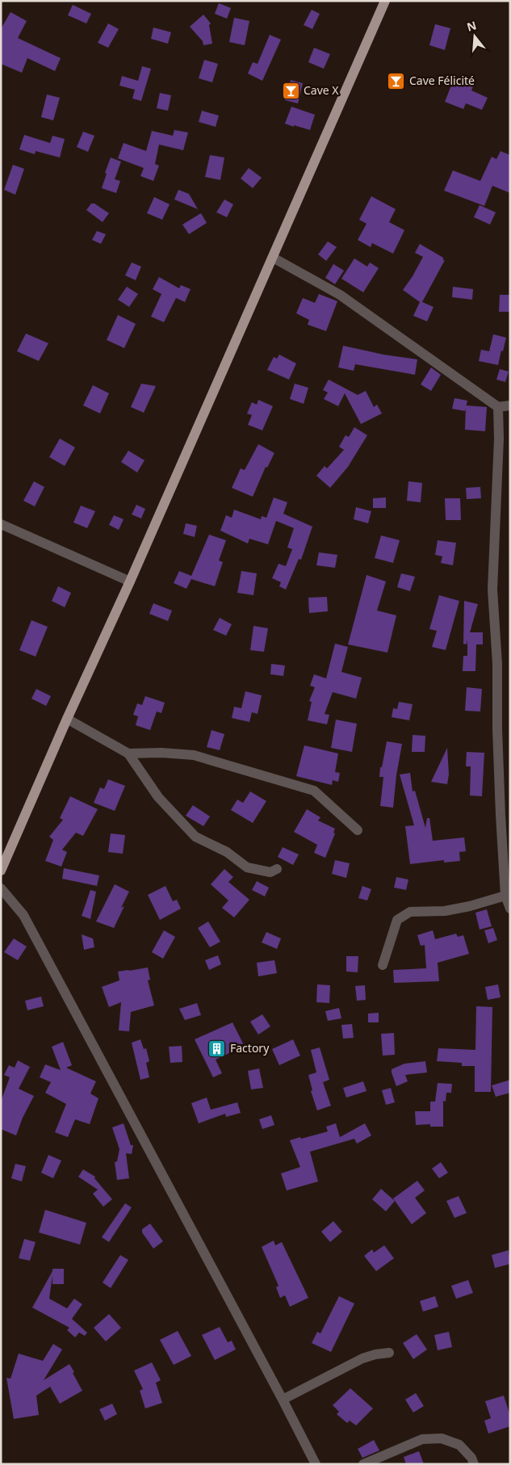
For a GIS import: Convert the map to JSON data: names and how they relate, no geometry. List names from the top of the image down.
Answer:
{
  "places": {
    "bar": ["Cave Félicité", "Cave X"],
    "building": ["Factory"]
  },
  "north": "top"
}
